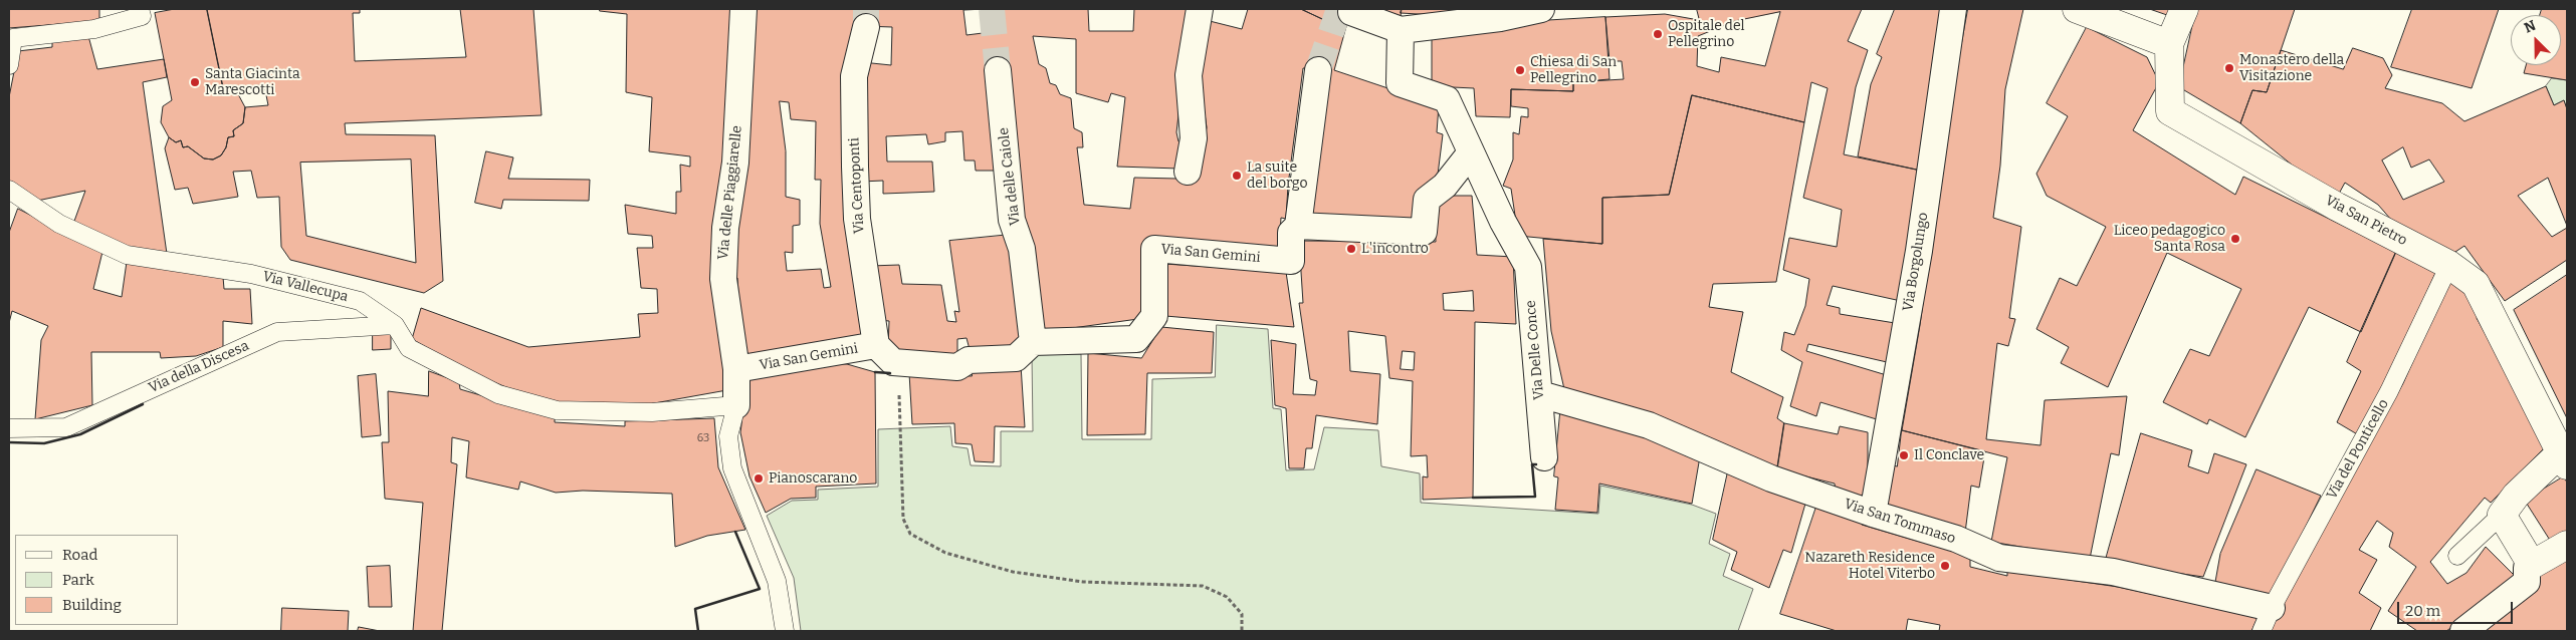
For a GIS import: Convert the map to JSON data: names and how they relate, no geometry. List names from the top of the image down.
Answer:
{
  "streets": {
    "street": [
      "Via delle Caiole",
      "Via Centoponti",
      "Via delle Piaggiarelle",
      "Via San Pietro",
      "Via San Gemini",
      "Via Borgolungo",
      "Via Delle Conce",
      "Via San Tommaso"
    ],
    "lane": ["Via Vallecupa", "Via della Discesa", "Via del Ponticello"]
  },
  "crossings": [
    ["Via delle Caiole", "Via San Gemini"],
    ["Via Centoponti", "Via San Gemini"],
    ["Via delle Piaggiarelle", "Via San Gemini"],
    ["Via delle Piaggiarelle", "Via Vallecupa"],
    ["Via San Pietro", "Via del Ponticello"],
    ["Via Borgolungo", "Via San Tommaso"],
    ["Via Vallecupa", "Via della Discesa"],
    ["Via Delle Conce", "Via San Tommaso"],
    ["Via del Ponticello", "Via San Tommaso"]
  ],
  "places": [
    "Ospitale del Pellegrino",
    "Monastero della Visitazione",
    "Chiesa di San Pellegrino",
    "Santa Giacinta Marescotti",
    "La suite del borgo",
    "Liceo pedagogico Santa Rosa",
    "L'incontro",
    "Il Conclave",
    "Pianoscarano",
    "Nazareth Residence Hotel Viterbo"
  ],
  "house_numbers": ["63"],
  "legend": ["Road", "Park", "Building"],
  "scale_bar": "20 m",
  "north": "top left"
}
